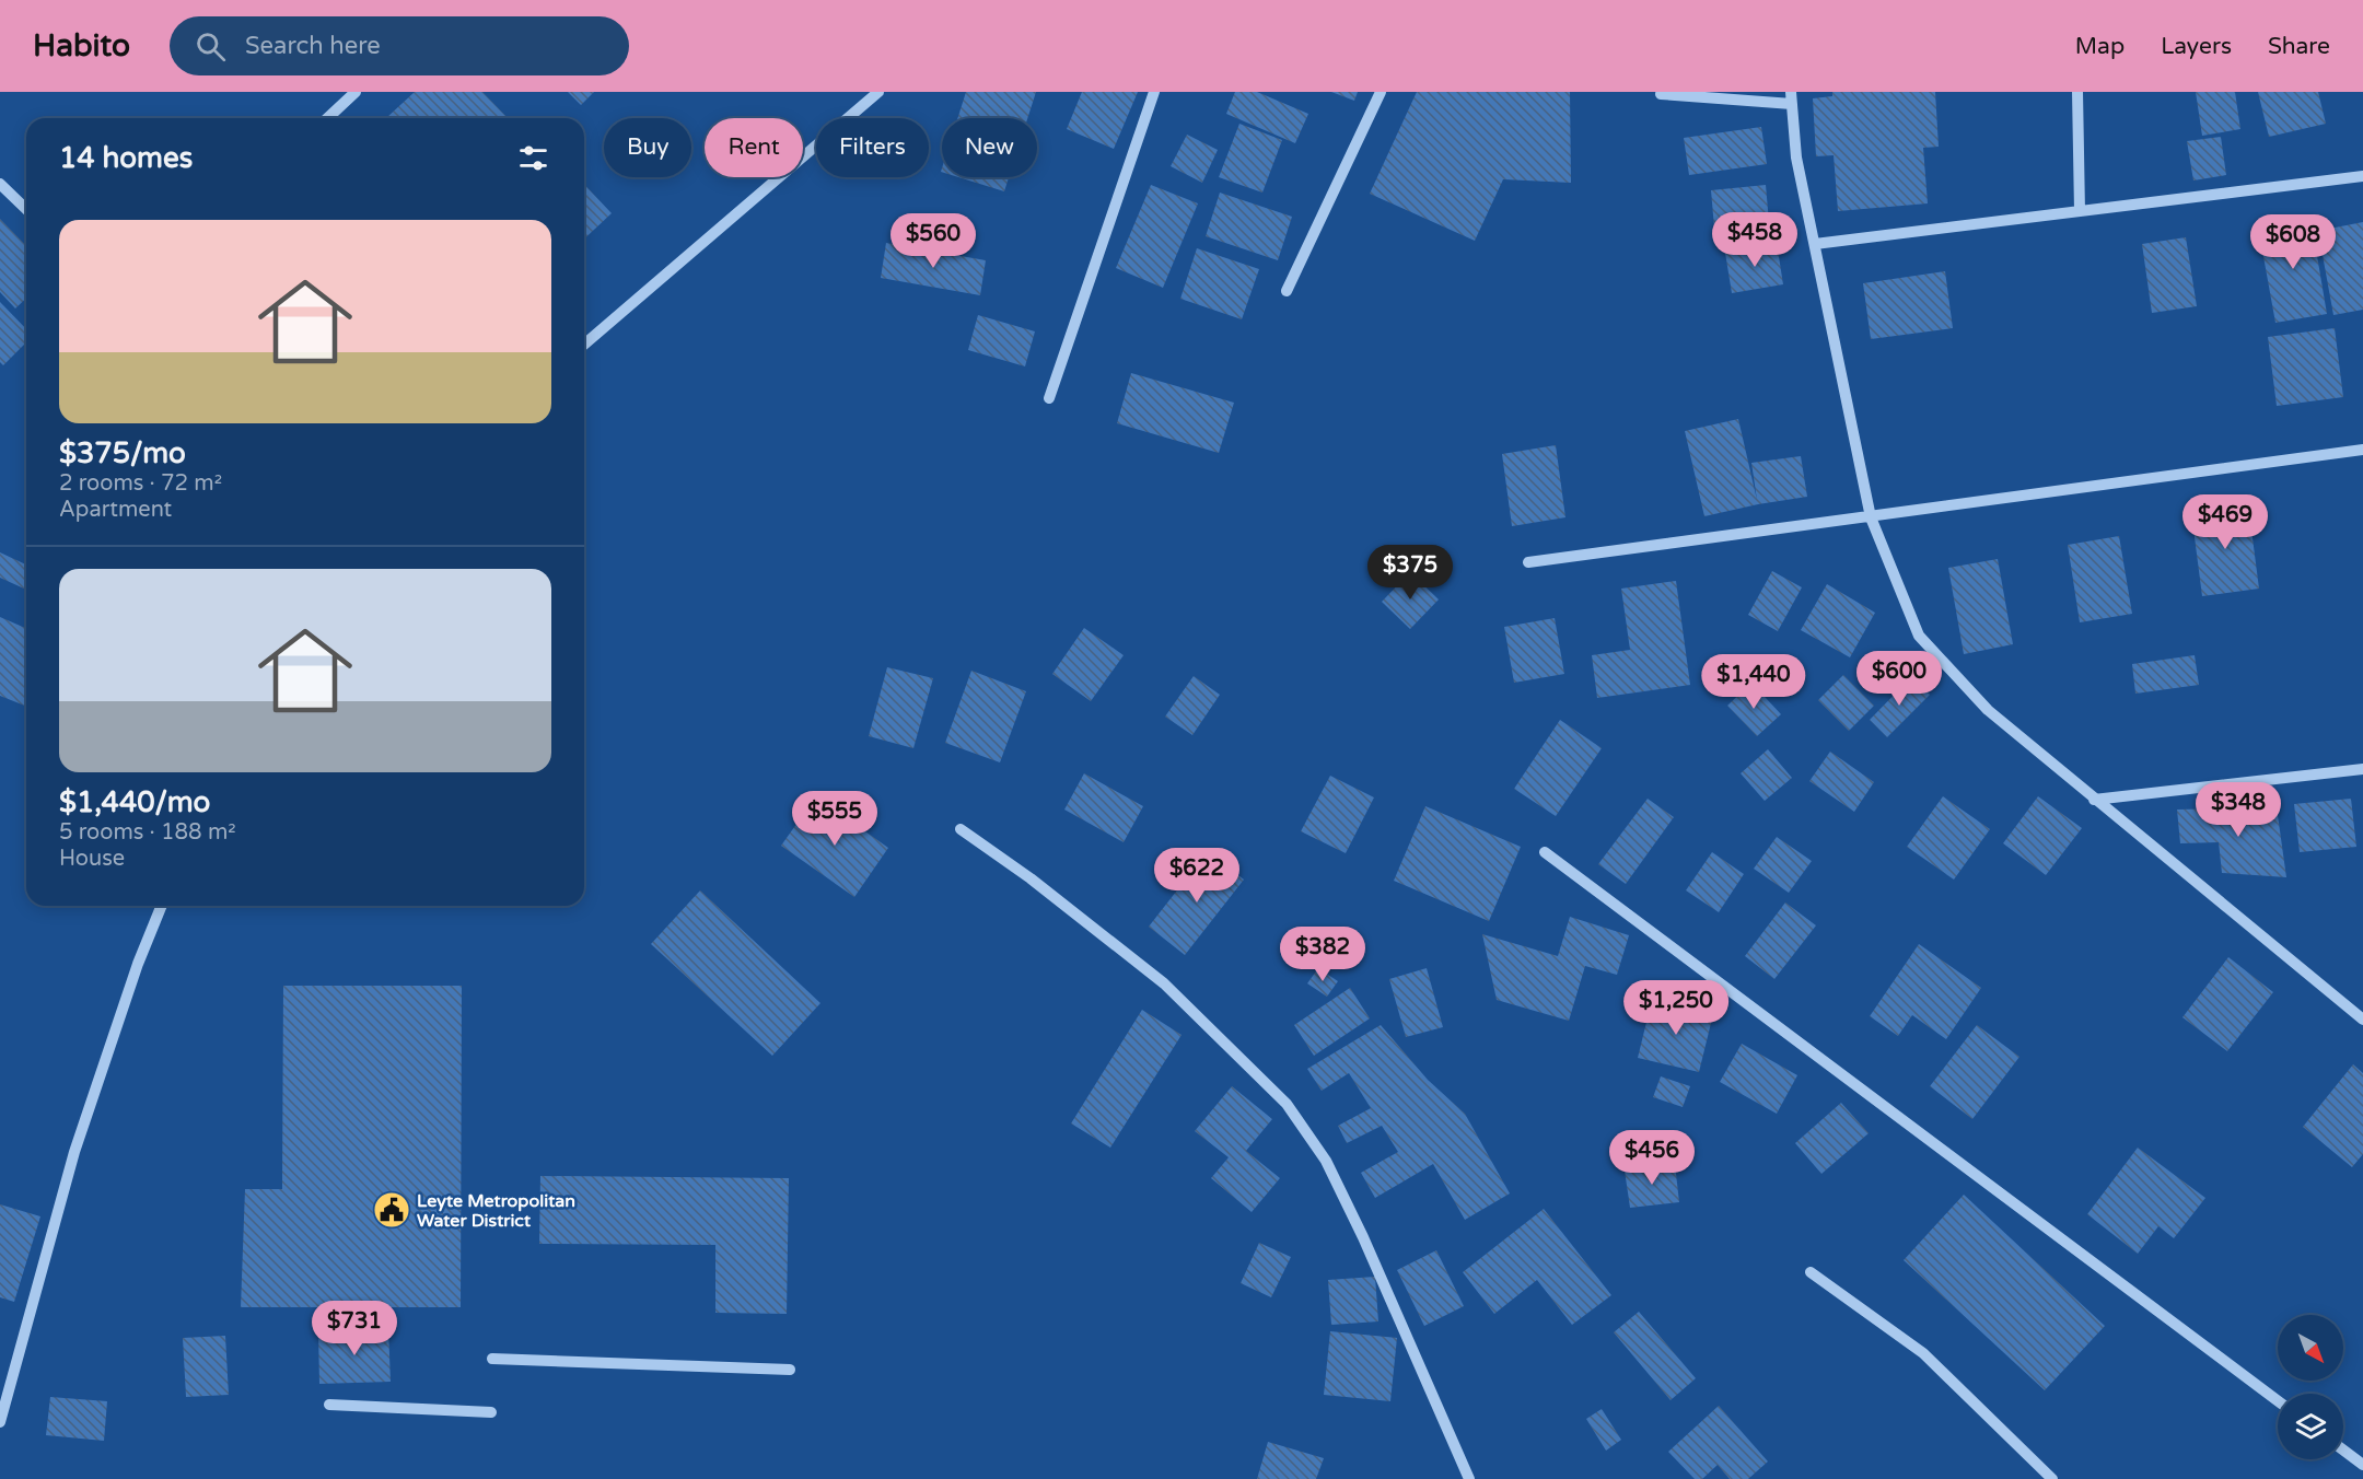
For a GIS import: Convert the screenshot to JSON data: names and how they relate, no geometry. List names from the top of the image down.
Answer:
{
  "places": {
    "public building": ["Leyte Metropolitan Water District"]
  },
  "north": "bottom right",
  "page": {
    "header": "Habito",
    "search": "Search here",
    "nav": ["Map", "Layers", "Share"],
    "chip": [
      "Buy",
      "Rent",
      "Filters",
      "New"
    ],
    "heading": "14 homes",
    "list": [
      {
        "name": "$375/mo",
        "note": "2 rooms · 72 m² · Apartment"
      },
      {
        "name": "$1,440/mo",
        "note": "5 rooms · 188 m² · House"
      }
    ],
    "price": [
      "$458",
      "$560",
      "$608",
      "$469",
      "$375",
      "$600",
      "$1,440",
      "$348",
      "$555",
      "$622",
      "$382",
      "$1,250",
      "$456",
      "$731"
    ]
  }
}
